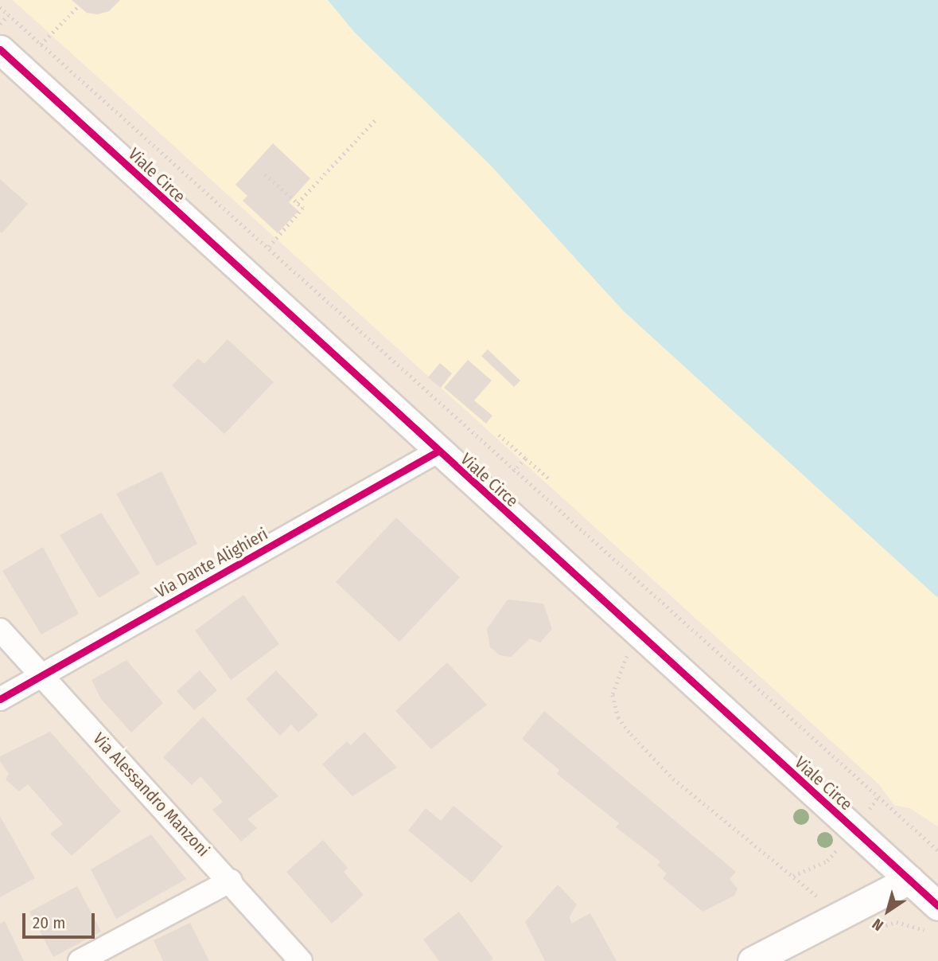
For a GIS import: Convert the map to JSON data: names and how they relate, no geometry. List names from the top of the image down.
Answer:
{
  "streets": {
    "street": ["Viale Circe", "Via Dante Alighieri", "Via Alessandro Manzoni"]
  },
  "crossings": [
    ["Viale Circe", "Via Dante Alighieri"],
    ["Via Dante Alighieri", "Via Alessandro Manzoni"]
  ],
  "scale_bar": "20 m",
  "north": "bottom left"
}
